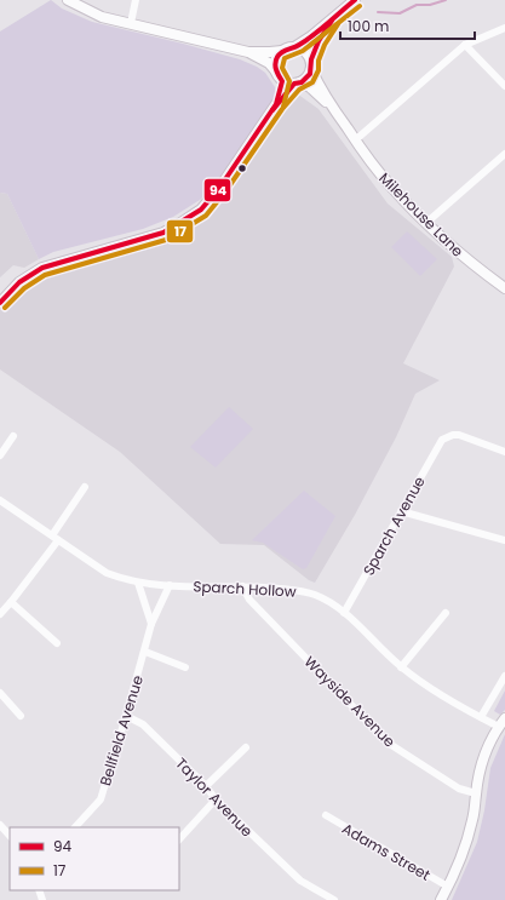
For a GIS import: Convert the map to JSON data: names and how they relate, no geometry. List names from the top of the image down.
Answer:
{
  "streets": {
    "main road": ["Milehouse Lane"],
    "street": [
      "Sparch Avenue",
      "Sparch Hollow",
      "Wayside Avenue",
      "Bellfield Avenue",
      "Taylor Avenue",
      "Adams Street"
    ]
  },
  "crossings": [
    ["Sparch Avenue", "Sparch Hollow"],
    ["Sparch Hollow", "Wayside Avenue"],
    ["Sparch Hollow", "Bellfield Avenue"],
    ["Bellfield Avenue", "Taylor Avenue"]
  ],
  "lines": ["transit line 94", "transit line 17"],
  "legend": ["94", "17"],
  "scale_bar": "100 m"
}
